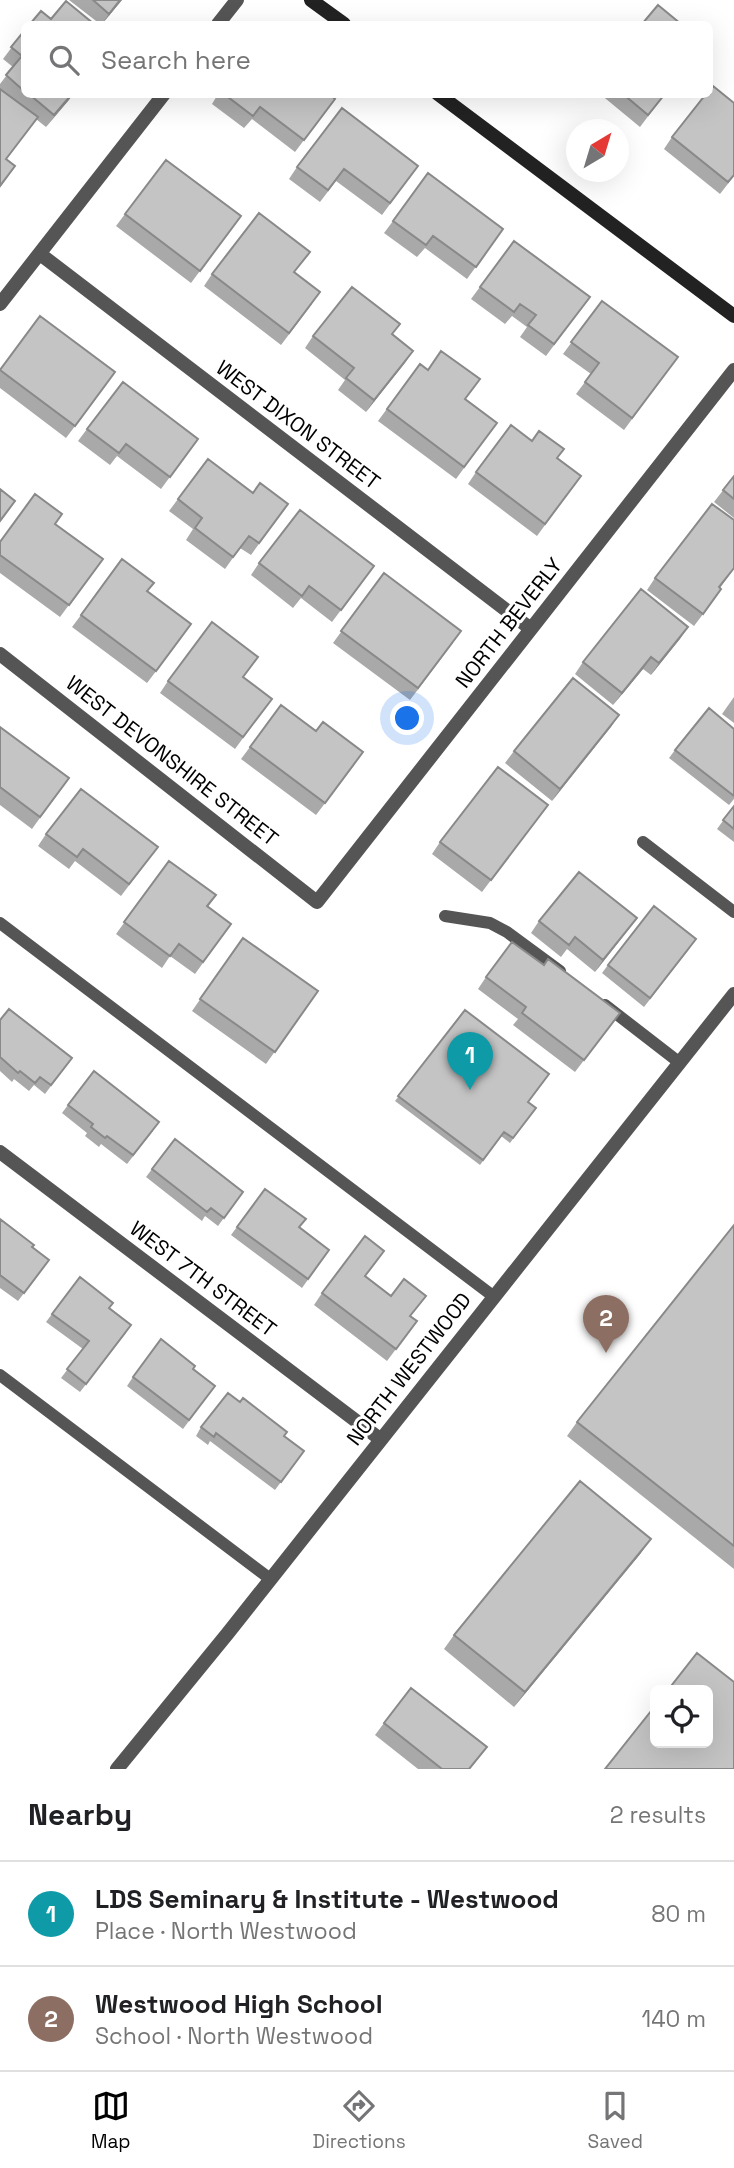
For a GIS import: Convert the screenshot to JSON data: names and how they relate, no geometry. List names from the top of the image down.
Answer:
{
  "streets": {
    "street": [
      "WEST DIXON STREET",
      "NORTH BEVERLY",
      "WEST DEVONSHIRE STREET",
      "WEST 7TH STREET",
      "NORTH WESTWOOD"
    ]
  },
  "crossings": [
    ["WEST DIXON STREET", "NORTH BEVERLY"],
    ["NORTH BEVERLY", "WEST DEVONSHIRE STREET"],
    ["WEST 7TH STREET", "NORTH WESTWOOD"]
  ],
  "north": "top right",
  "page": {
    "search": "Search here",
    "pins": ["1", "2"],
    "heading": ["Nearby", "2 results"],
    "list": [
      {
        "mark": "1",
        "name": "LDS Seminary & Institute - Westwood",
        "note": "Place · North Westwood",
        "value": "80 m"
      },
      {
        "mark": "2",
        "name": "Westwood High School",
        "note": "School · North Westwood",
        "value": "140 m"
      }
    ],
    "nav": ["Map", "Directions", "Saved"]
  }
}
